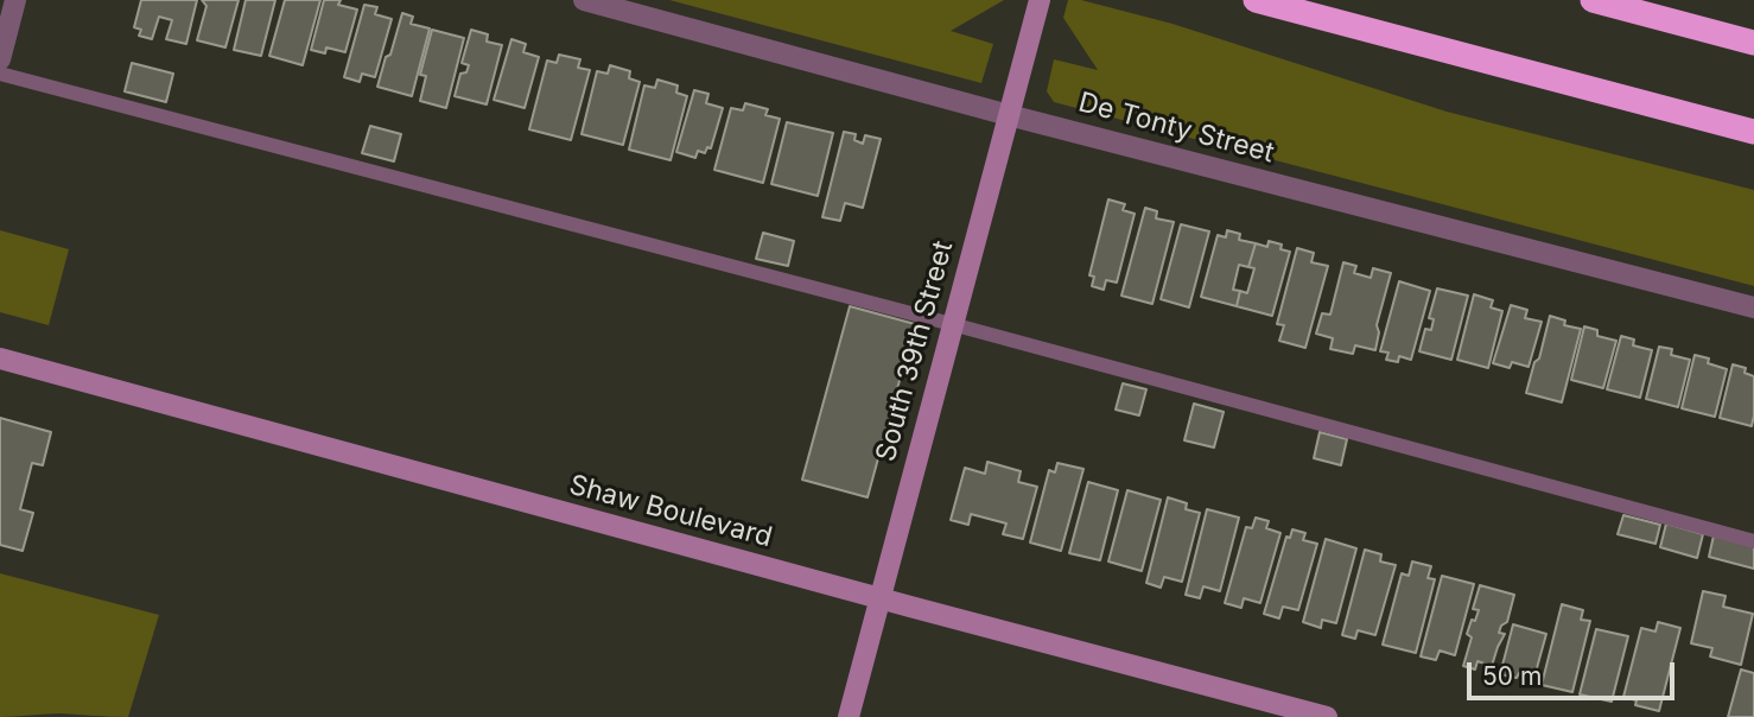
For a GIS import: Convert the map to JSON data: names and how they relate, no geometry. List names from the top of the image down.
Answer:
{
  "streets": {
    "street": ["De Tonty Street", "South 39th Street", "Shaw Boulevard"]
  },
  "crossings": [
    ["De Tonty Street", "South 39th Street"],
    ["South 39th Street", "Shaw Boulevard"]
  ],
  "scale_bar": "50 m"
}
